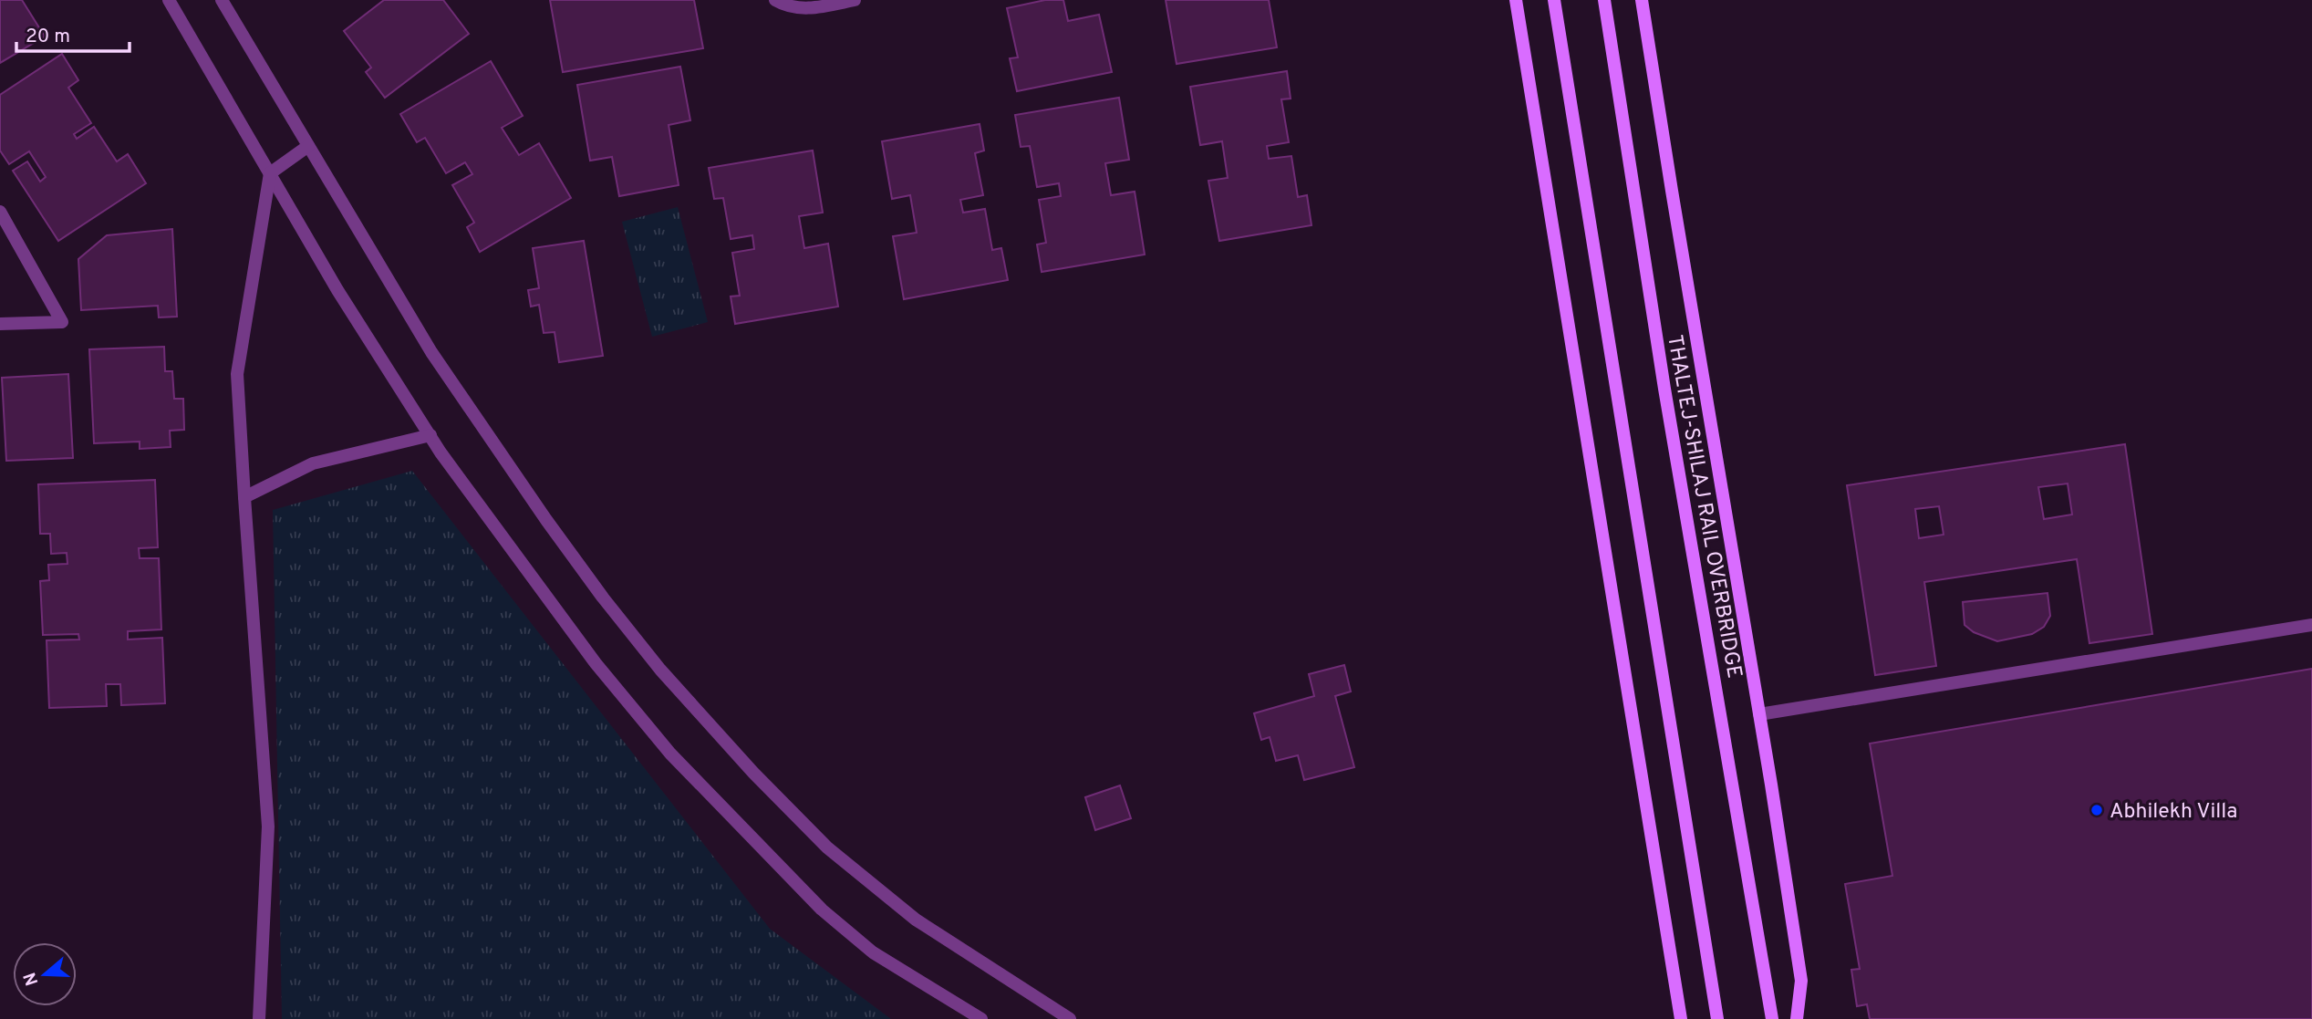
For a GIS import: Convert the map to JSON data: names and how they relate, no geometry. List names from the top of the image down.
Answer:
{
  "streets": {
    "main road": ["THALTEJ-SHILAJ RAIL OVERBRIDGE"]
  },
  "places": ["Abhilekh Villa"],
  "scale_bar": "20 m",
  "north": "left"
}
